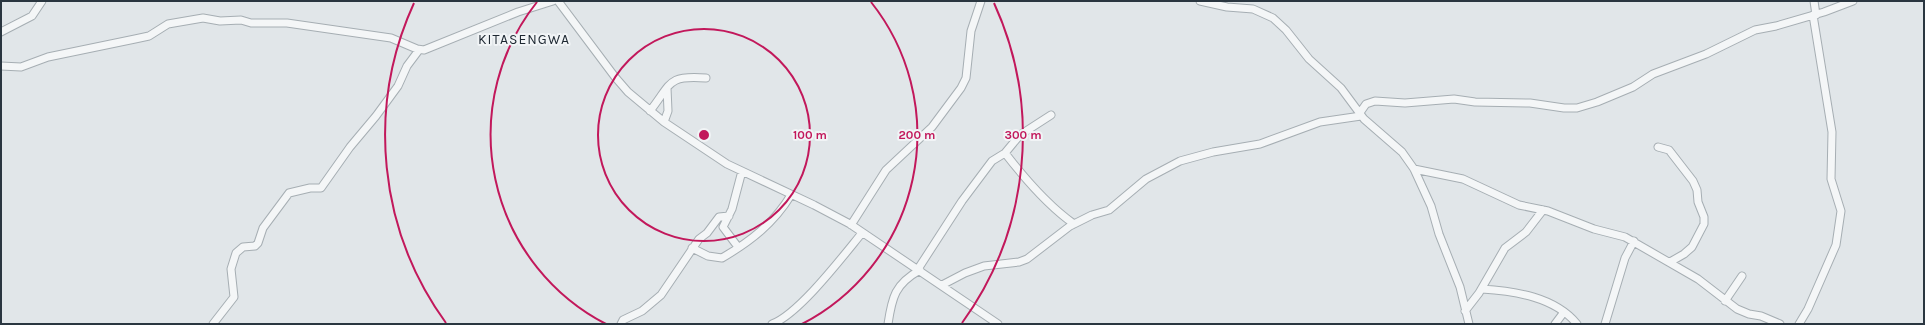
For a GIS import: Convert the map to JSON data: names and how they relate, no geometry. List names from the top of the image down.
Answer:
{
  "districts": ["KITASENGWA"],
  "rings": ["100 m", "200 m", "300 m"]
}
